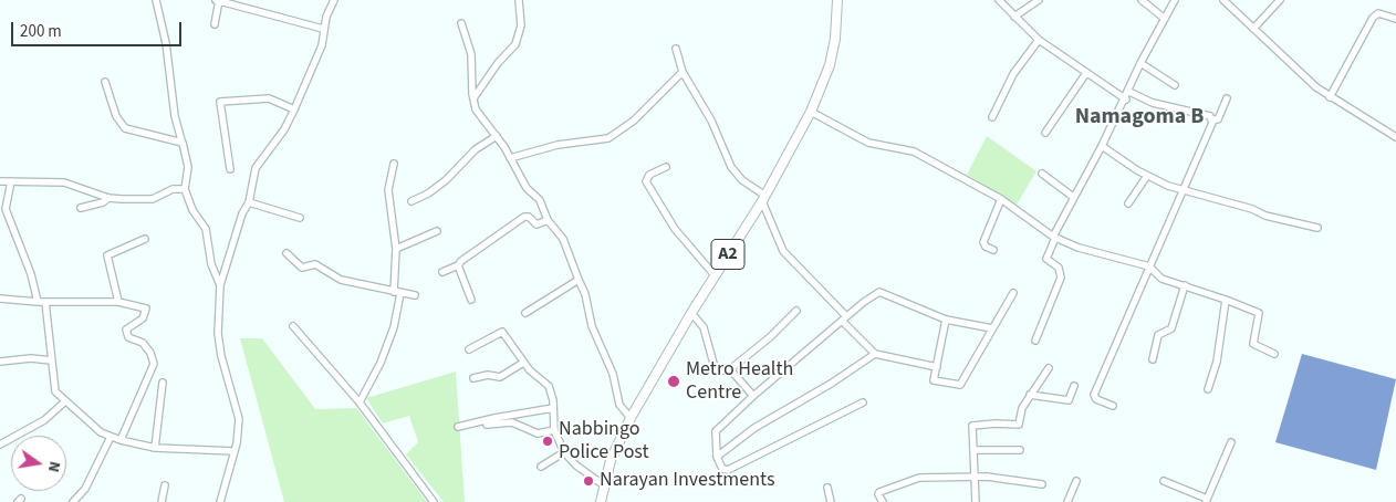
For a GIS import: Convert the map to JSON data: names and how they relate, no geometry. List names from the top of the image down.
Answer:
{
  "streets": {
    "main road": ["A2"]
  },
  "districts": ["Namagoma B"],
  "places": ["Metro Health Centre", "Nabbingo Police Post", "Narayan Investments"],
  "scale_bar": "200 m",
  "north": "right"
}
